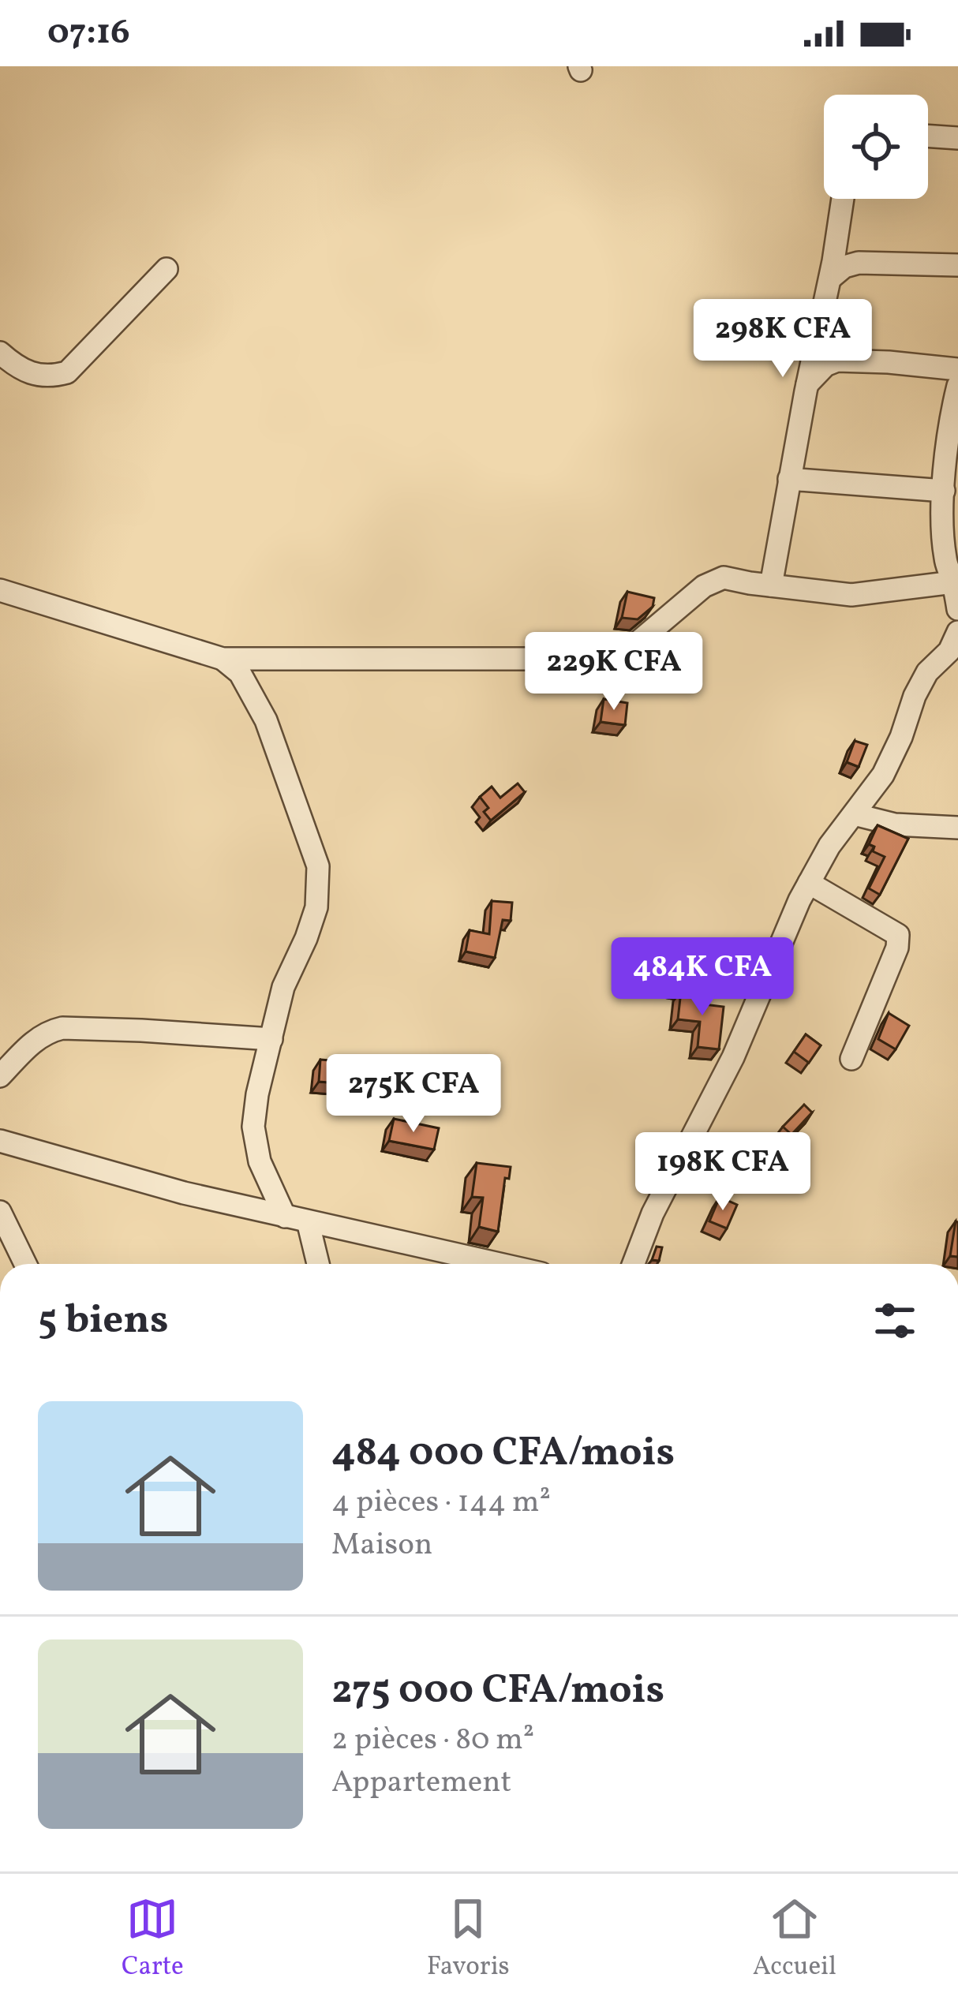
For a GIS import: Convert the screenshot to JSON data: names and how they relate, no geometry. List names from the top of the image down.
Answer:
{
  "page": {
    "status": "07:16",
    "price": [
      "298K CFA",
      "229K CFA",
      "484K CFA",
      "275K CFA",
      "198K CFA"
    ],
    "heading": "5 biens",
    "list": [
      {
        "name": "484 000 CFA/mois",
        "note": "4 pièces · 144 m² · Maison"
      },
      {
        "name": "275 000 CFA/mois",
        "note": "2 pièces · 80 m² · Appartement"
      }
    ],
    "tabs": ["Carte", "Favoris", "Accueil"]
  }
}
